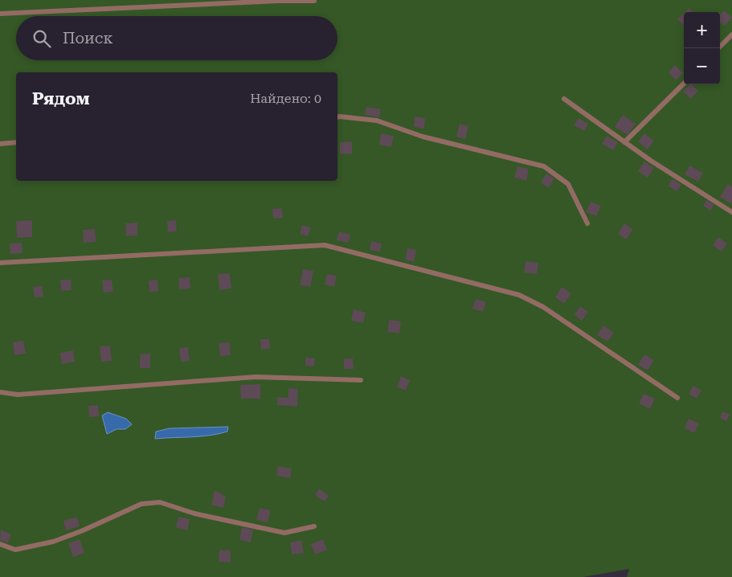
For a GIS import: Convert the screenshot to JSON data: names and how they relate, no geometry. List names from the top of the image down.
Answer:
{
  "page": {
    "map_buttons": ["+", "−"],
    "search": "Поиск",
    "heading": ["Рядом", "Найдено: 0"]
  }
}
